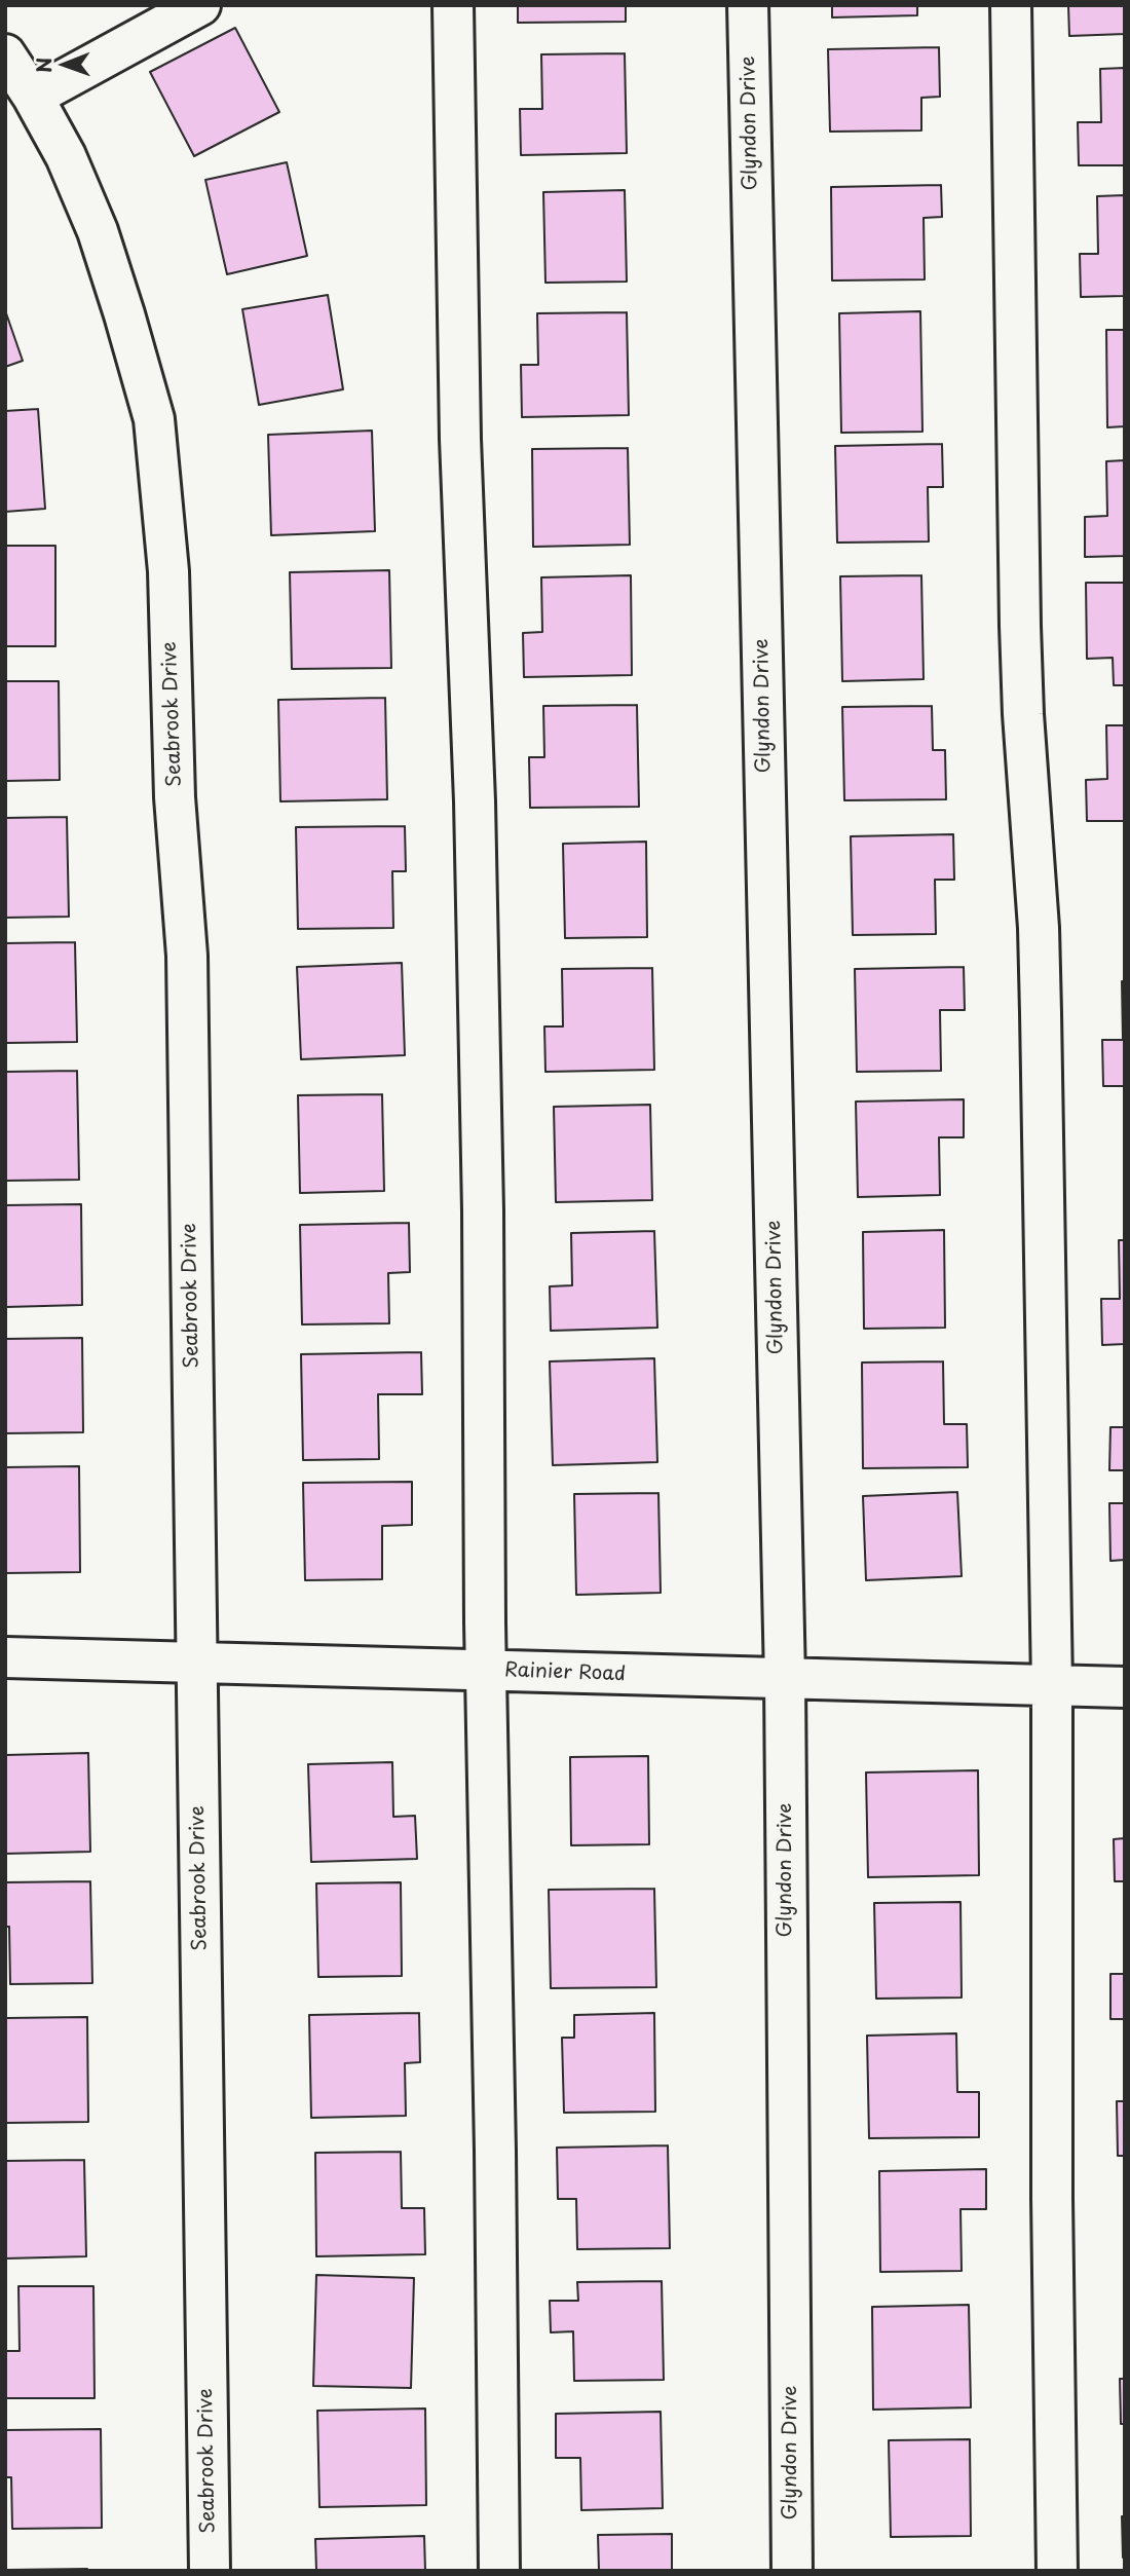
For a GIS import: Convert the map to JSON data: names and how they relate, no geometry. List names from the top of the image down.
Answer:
{
  "streets": {
    "street": ["Glyndon Drive", "Seabrook Drive", "Rainier Road"]
  },
  "crossings": [
    ["Glyndon Drive", "Rainier Road"],
    ["Seabrook Drive", "Rainier Road"]
  ],
  "north": "left"
}
